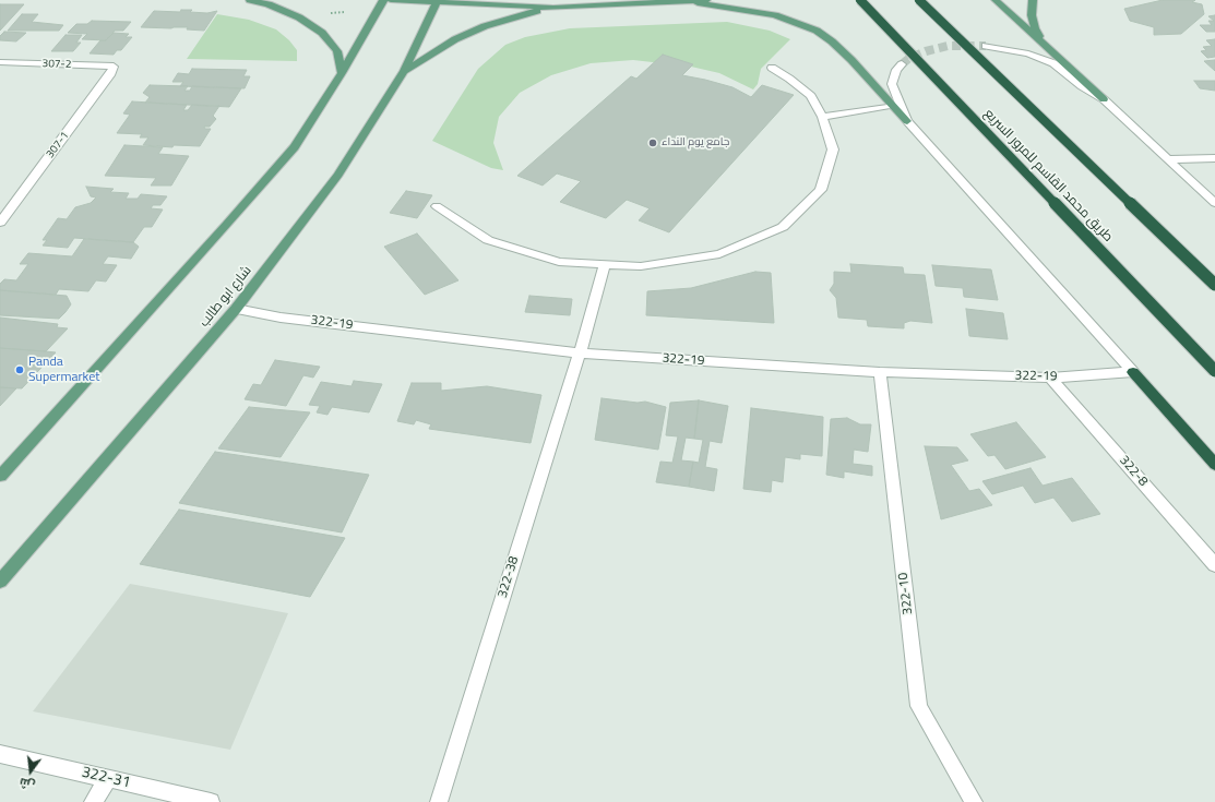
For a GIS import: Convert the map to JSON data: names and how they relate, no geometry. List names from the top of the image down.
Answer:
{
  "streets": {
    "highway": ["طريق محمد القاسم للمرور السريع"],
    "main road": ["شارع ابو طالب"],
    "street": [
      "307-2",
      "307-1",
      "322-19",
      "322-8",
      "322-38",
      "322-10",
      "322-31"
    ]
  },
  "crossings": [
    ["307-2", "307-1"],
    ["شارع ابو طالب", "322-19"],
    ["322-19", "322-8"],
    ["322-19", "322-38"],
    ["322-19", "322-10"]
  ],
  "places": ["جامع يوم النداء", "Panda Supermarket"],
  "north": "bottom"
}
